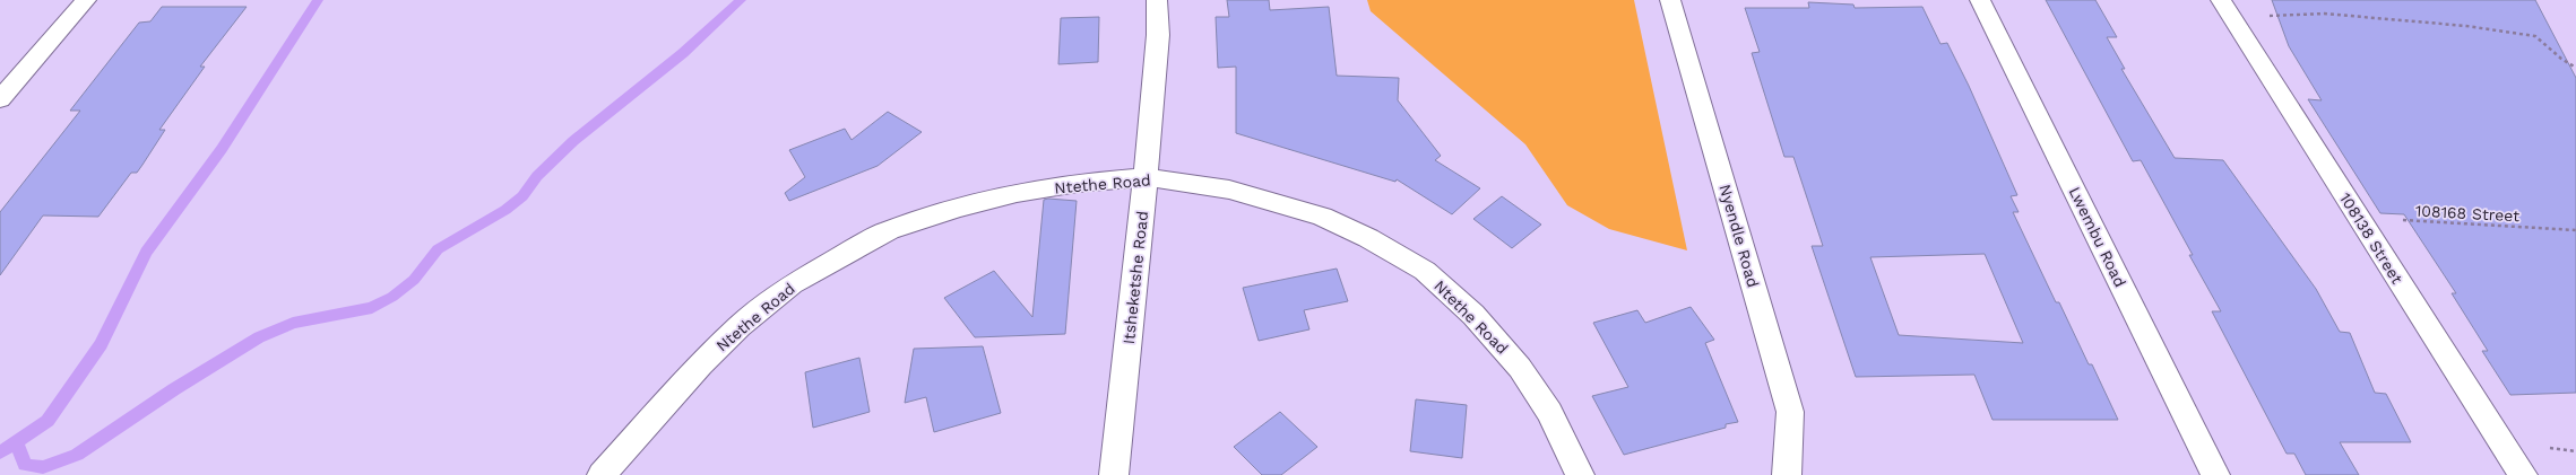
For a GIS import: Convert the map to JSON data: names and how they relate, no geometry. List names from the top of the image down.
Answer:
{
  "streets": {
    "street": [
      "Ntethe Road",
      "Nyendle Road",
      "Lwembu Road",
      "108138 Street",
      "Itsheketshe Road"
    ],
    "path": ["108168 Street"]
  },
  "crossings": [
    ["Ntethe Road", "Itsheketshe Road"],
    ["108168 Street", "108138 Street"]
  ]
}
